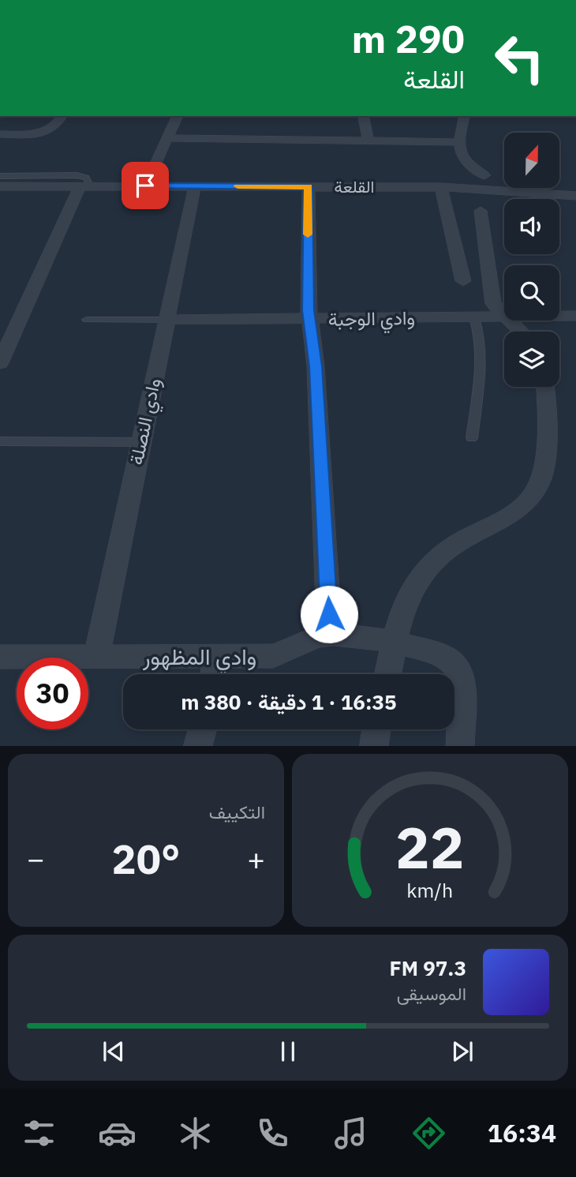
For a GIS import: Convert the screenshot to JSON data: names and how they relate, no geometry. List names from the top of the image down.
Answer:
{
  "streets": {
    "street": [
      "القلعة",
      "وادي الوجبة",
      "وادي النصلة",
      "وادي المظهور"
    ]
  },
  "crossings": [
    ["القلعة", "وادي النصلة"],
    ["وادي الوجبة", "وادي النصلة"],
    ["وادي النصلة", "وادي المظهور"]
  ],
  "north": "top",
  "page": {
    "turn": ["290 m", "القلعة"],
    "limit": "30",
    "trip": "16:35 · 1 دقيقة · 380 m",
    "tile": "التكييف",
    "heat": ["−", "20°", "+"],
    "song": ["97.3 FM", "الموسيقى"],
    "tabs": "16:34",
    "gauge": ["22", "km/h"]
  }
}
